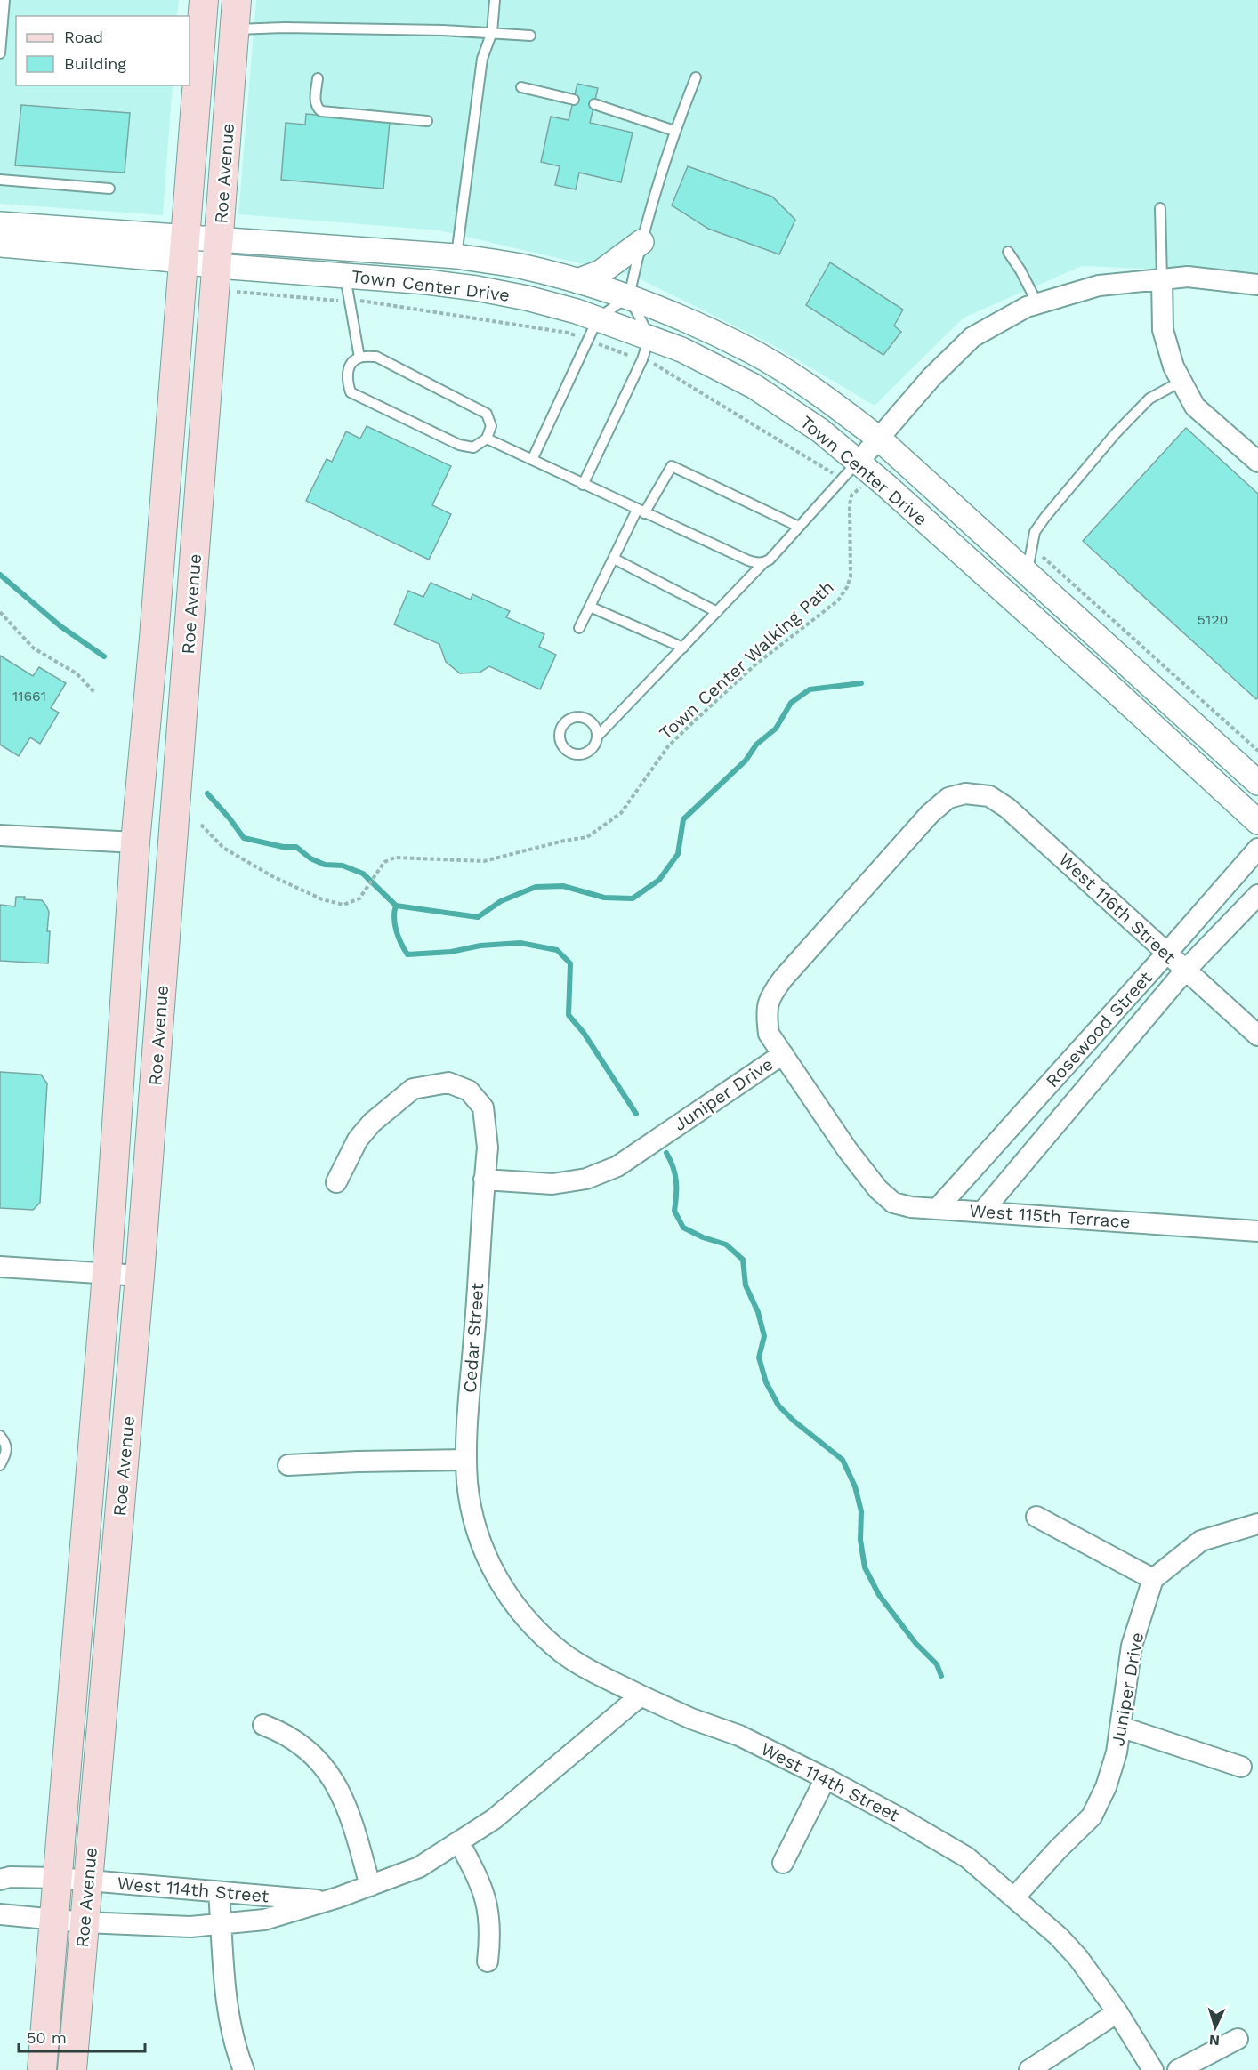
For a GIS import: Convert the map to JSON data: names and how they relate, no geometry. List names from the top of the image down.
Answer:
{
  "streets": {
    "main road": ["Roe Avenue"],
    "street": [
      "Town Center Drive",
      "West 116th Street",
      "Rosewood Street",
      "Juniper Drive",
      "West 115th Terrace",
      "Cedar Street",
      "West 114th Street"
    ],
    "path": ["Town Center Walking Path"]
  },
  "crossings": [
    ["Roe Avenue", "Town Center Drive"],
    ["Roe Avenue", "West 114th Street"],
    ["Town Center Drive", "Town Center Walking Path"],
    ["West 116th Street", "Rosewood Street"],
    ["West 116th Street", "Juniper Drive"],
    ["Rosewood Street", "West 115th Terrace"],
    ["Juniper Drive", "West 115th Terrace"],
    ["Juniper Drive", "Cedar Street"],
    ["Juniper Drive", "West 114th Street"],
    ["Cedar Street", "West 114th Street"]
  ],
  "house_numbers": ["5120", "11661"],
  "legend": ["Road", "Building"],
  "scale_bar": "50 m",
  "north": "bottom"
}
